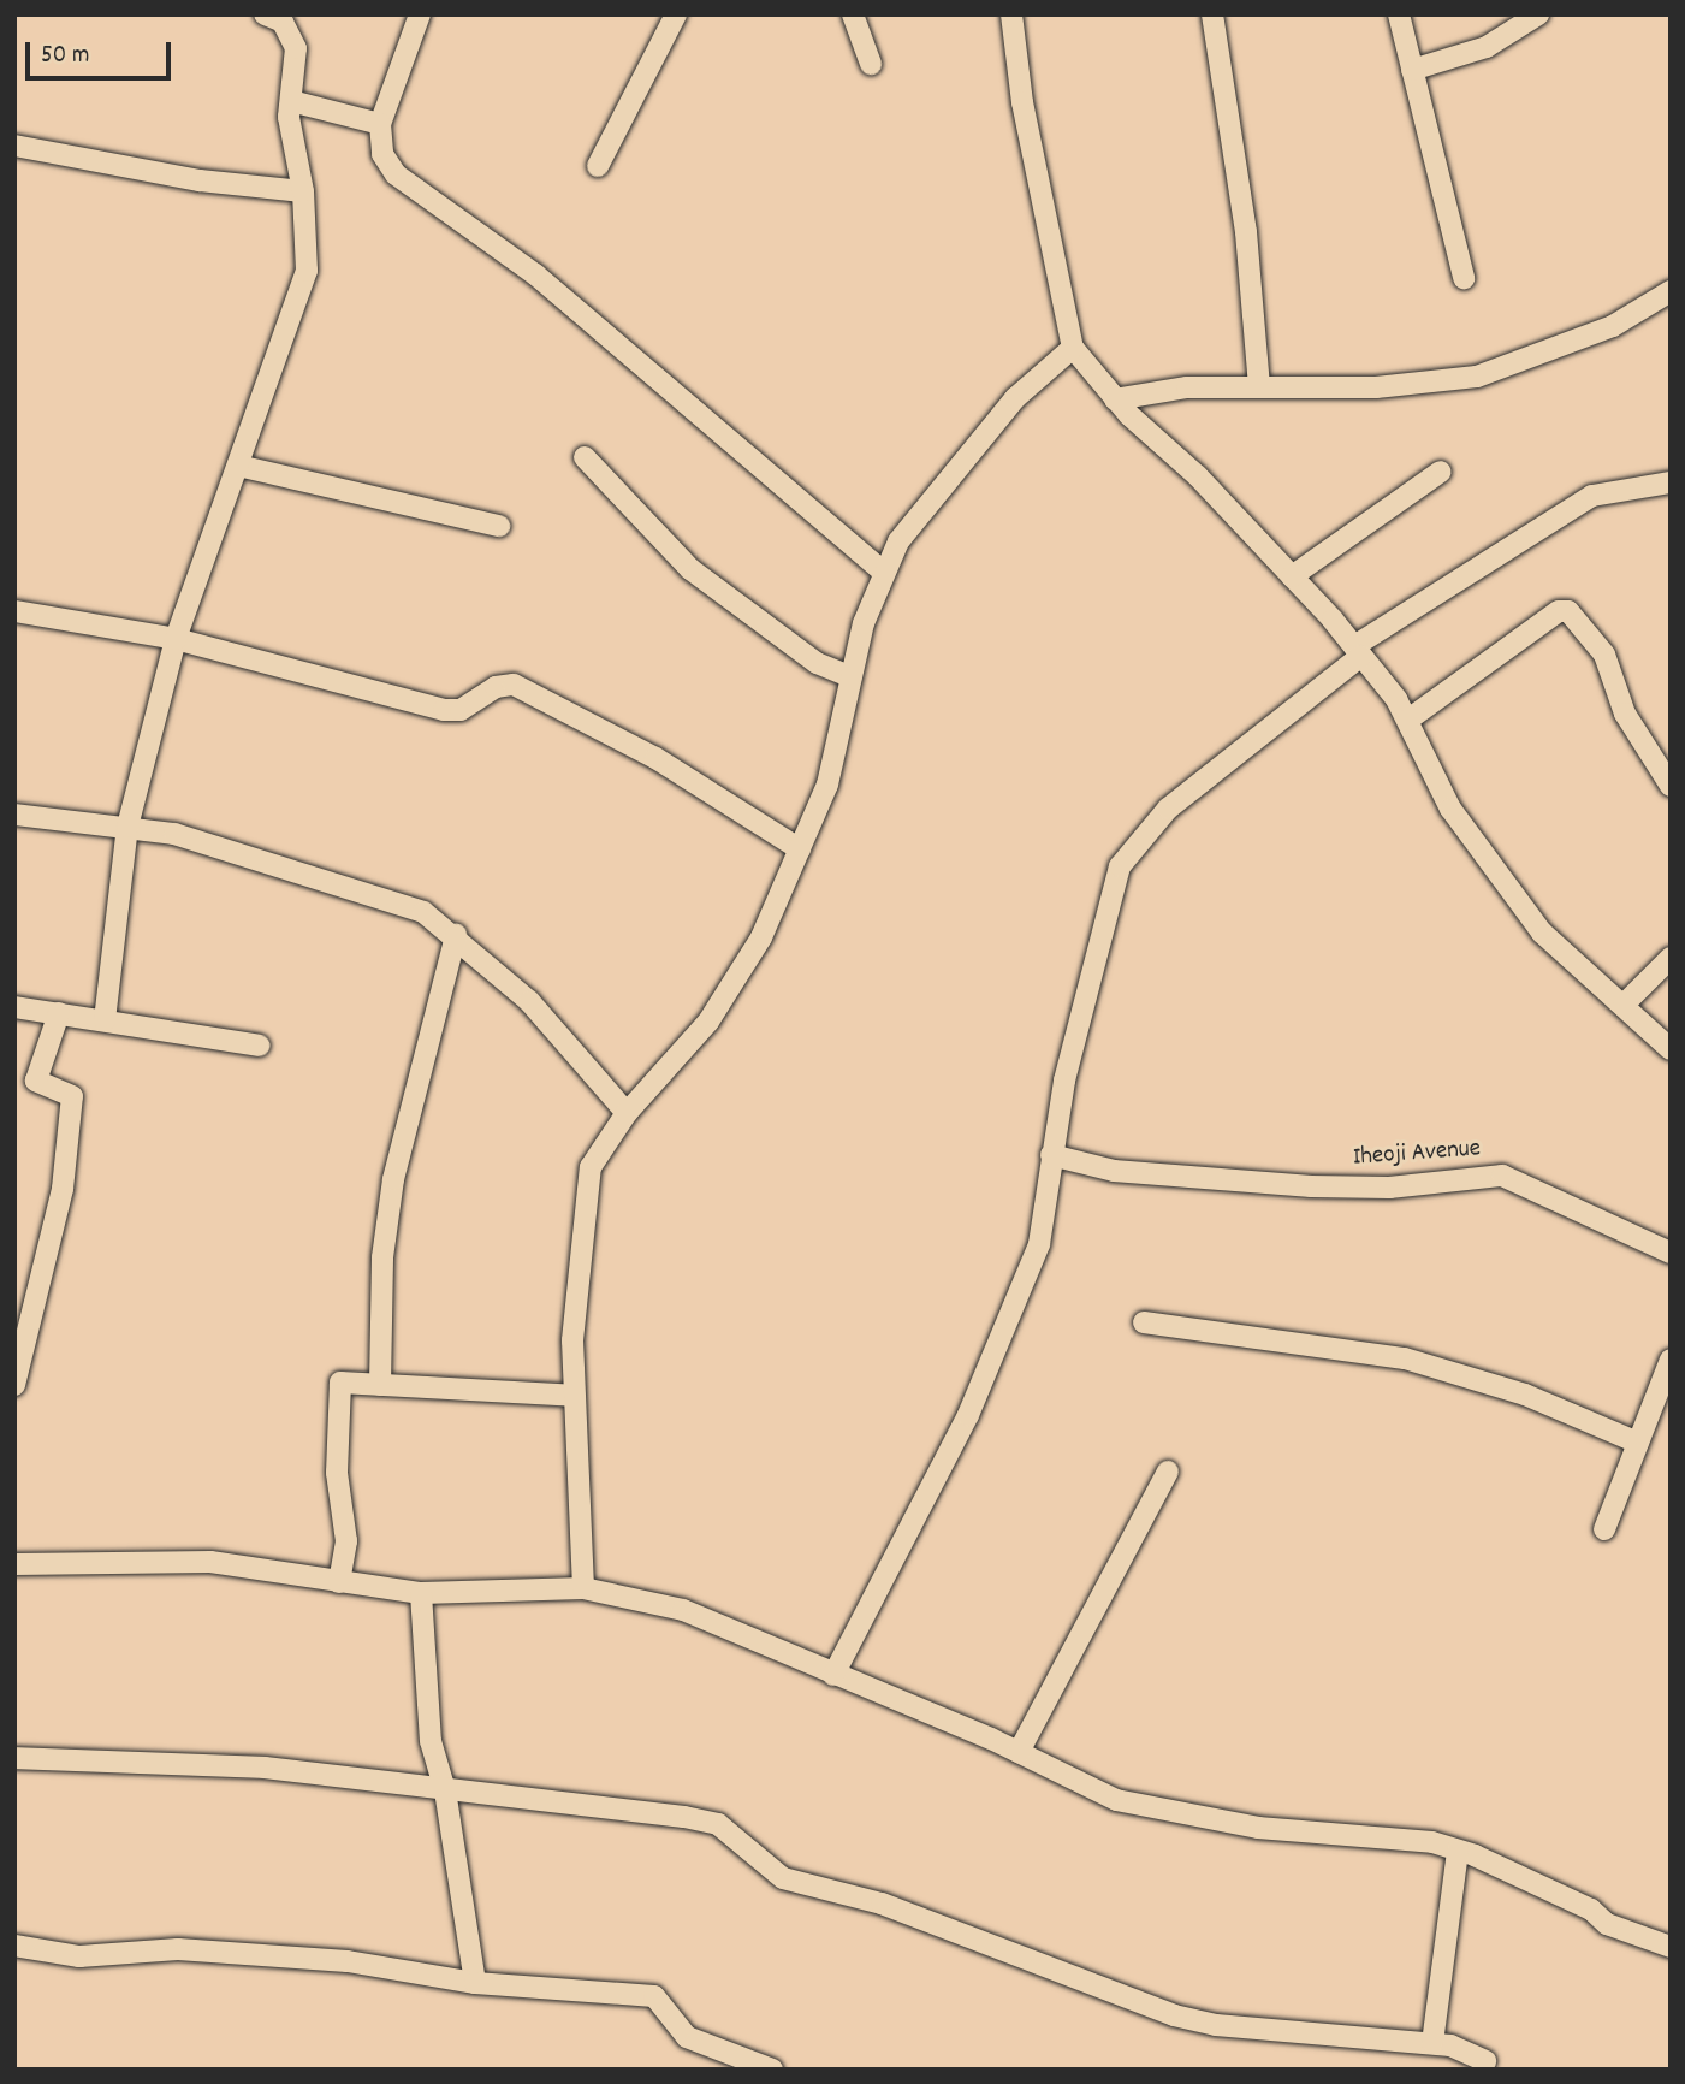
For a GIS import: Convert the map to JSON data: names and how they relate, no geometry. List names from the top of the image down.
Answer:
{
  "streets": {
    "street": ["Iheoji Avenue"]
  },
  "scale_bar": "50 m"
}
